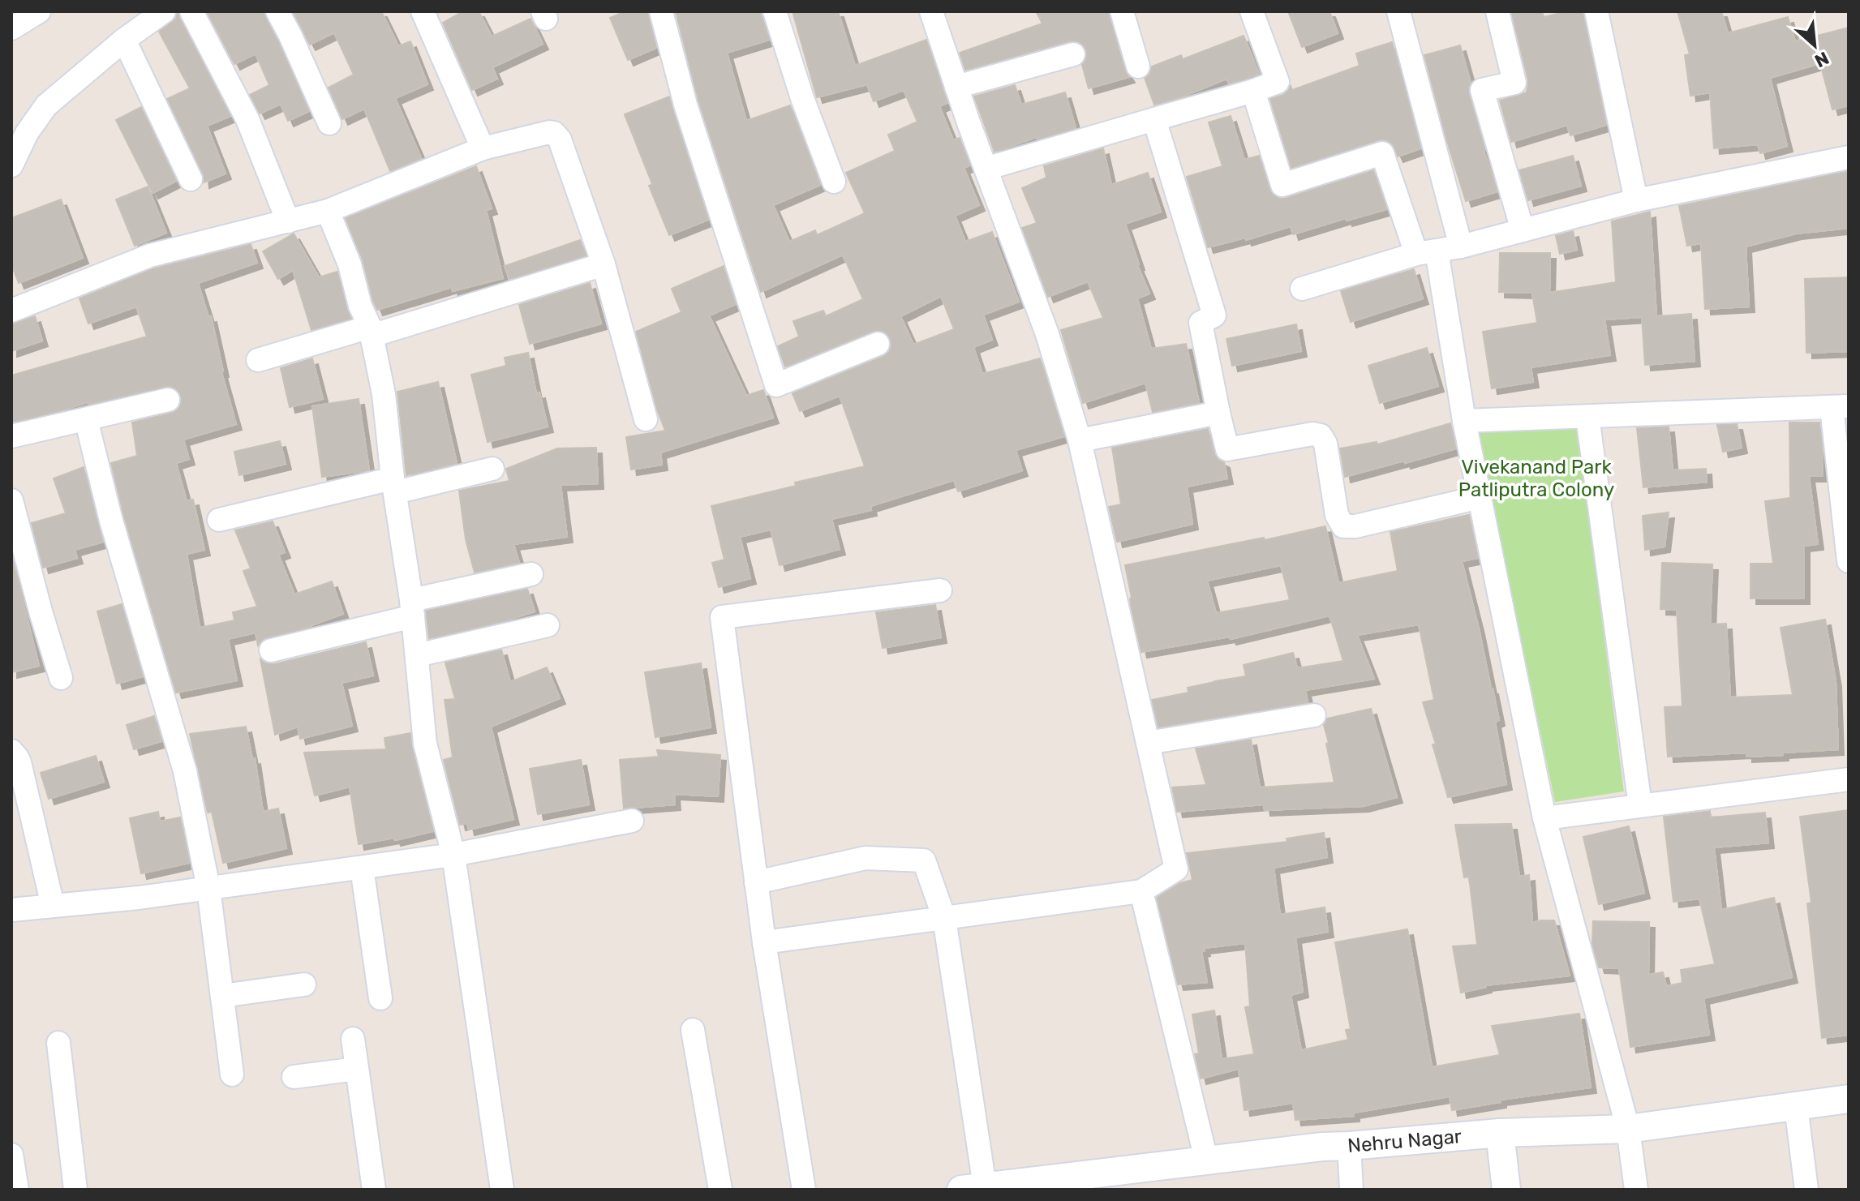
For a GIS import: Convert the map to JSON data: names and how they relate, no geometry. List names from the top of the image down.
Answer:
{
  "streets": {
    "street": ["Nehru Nagar"]
  },
  "parks": ["Vivekanand Park Patliputra Colony"],
  "north": "bottom right"
}
